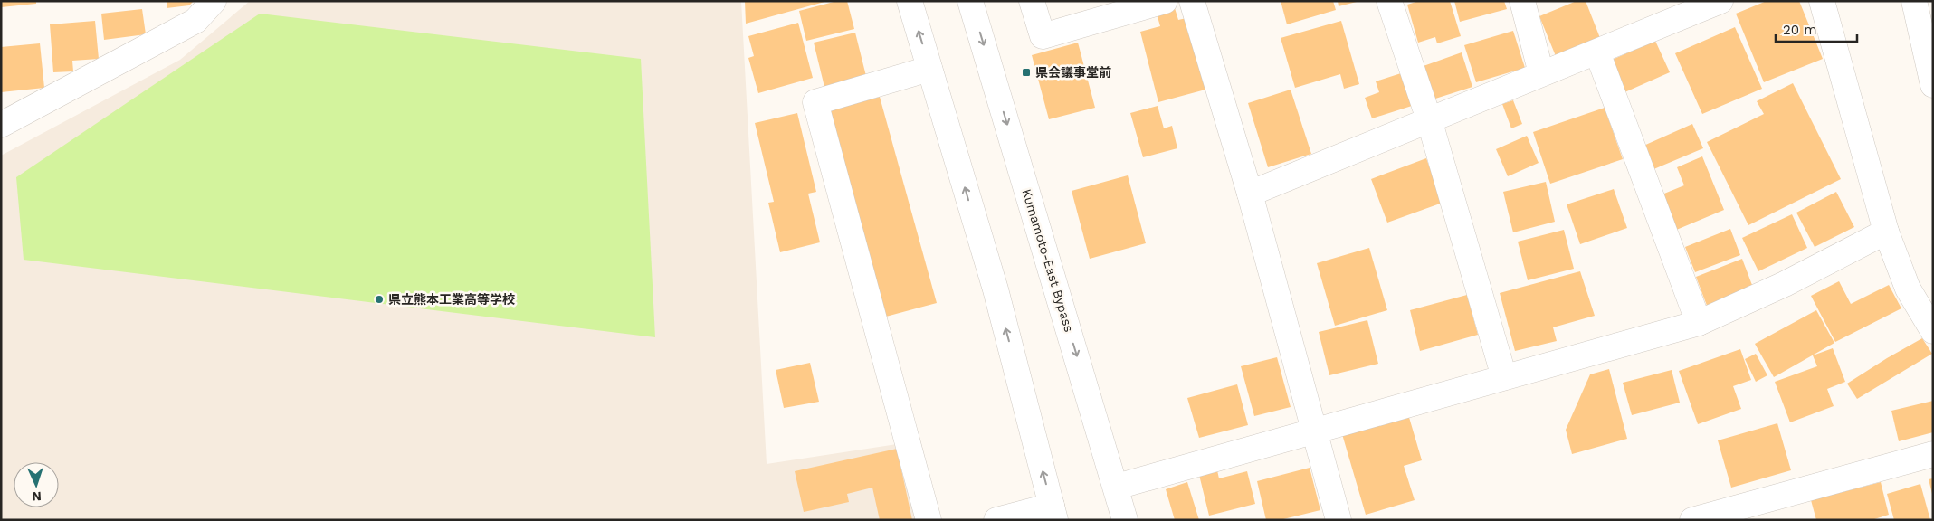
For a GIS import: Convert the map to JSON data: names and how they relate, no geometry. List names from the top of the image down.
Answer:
{
  "streets": {
    "main road": ["Kumamoto-East Bypass"]
  },
  "places": {
    "transit": ["県会議事堂前"],
    "other": ["県立熊本工業高等学校"]
  },
  "scale_bar": "20 m",
  "north": "bottom"
}
